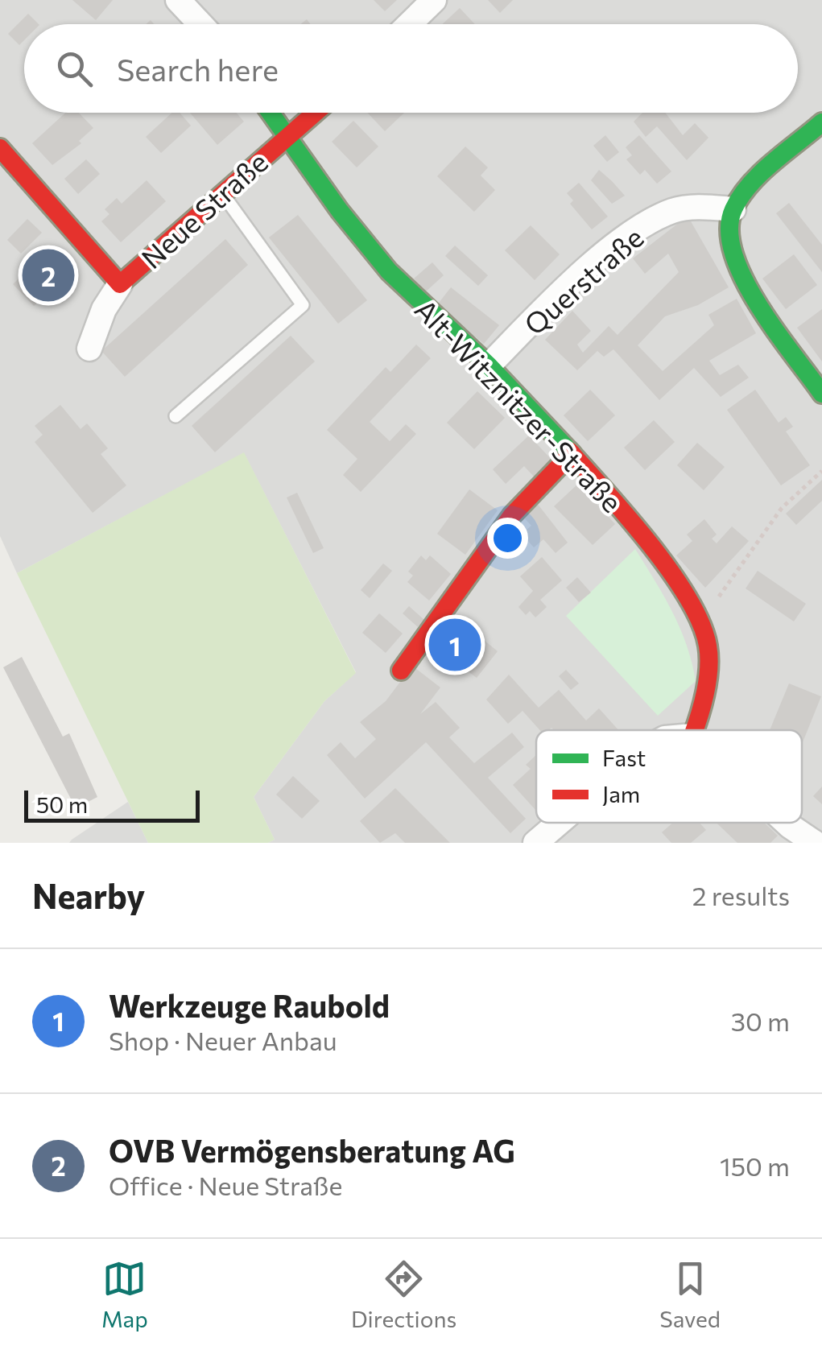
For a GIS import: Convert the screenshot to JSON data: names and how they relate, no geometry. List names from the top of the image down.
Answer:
{
  "streets": {
    "street": ["Neue Straße", "Querstraße", "Alt-Witznitzer-Straße"]
  },
  "crossings": [
    ["Neue Straße", "Alt-Witznitzer-Straße"],
    ["Querstraße", "Alt-Witznitzer-Straße"]
  ],
  "legend": ["Fast", "Jam"],
  "scale_bar": "50 m",
  "page": {
    "search": "Search here",
    "pins": ["2", "1"],
    "scale": "50 m",
    "heading": ["Nearby", "2 results"],
    "list": [
      {
        "mark": "1",
        "name": "Werkzeuge Raubold",
        "note": "Shop · Neuer Anbau",
        "value": "30 m"
      },
      {
        "mark": "2",
        "name": "OVB Vermögensberatung AG",
        "note": "Office · Neue Straße",
        "value": "150 m"
      }
    ],
    "nav": ["Map", "Directions", "Saved"]
  }
}
